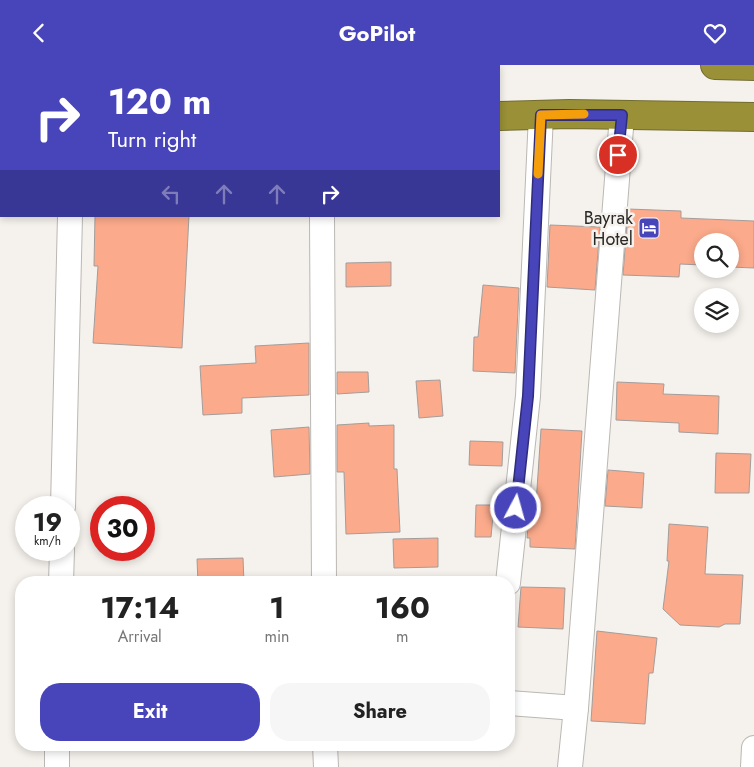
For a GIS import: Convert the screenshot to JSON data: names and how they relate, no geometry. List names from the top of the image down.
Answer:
{
  "places": {
    "hotel": ["Bayrak Hotel"]
  },
  "page": {
    "header": "GoPilot",
    "turn": ["120 m", "Turn right"],
    "speed": "19 km/h",
    "limit": "30",
    "eta": [
      "17:14",
      "Arrival",
      "1",
      "min",
      "160",
      "m"
    ],
    "buttons": ["Exit", "Share"]
  }
}
